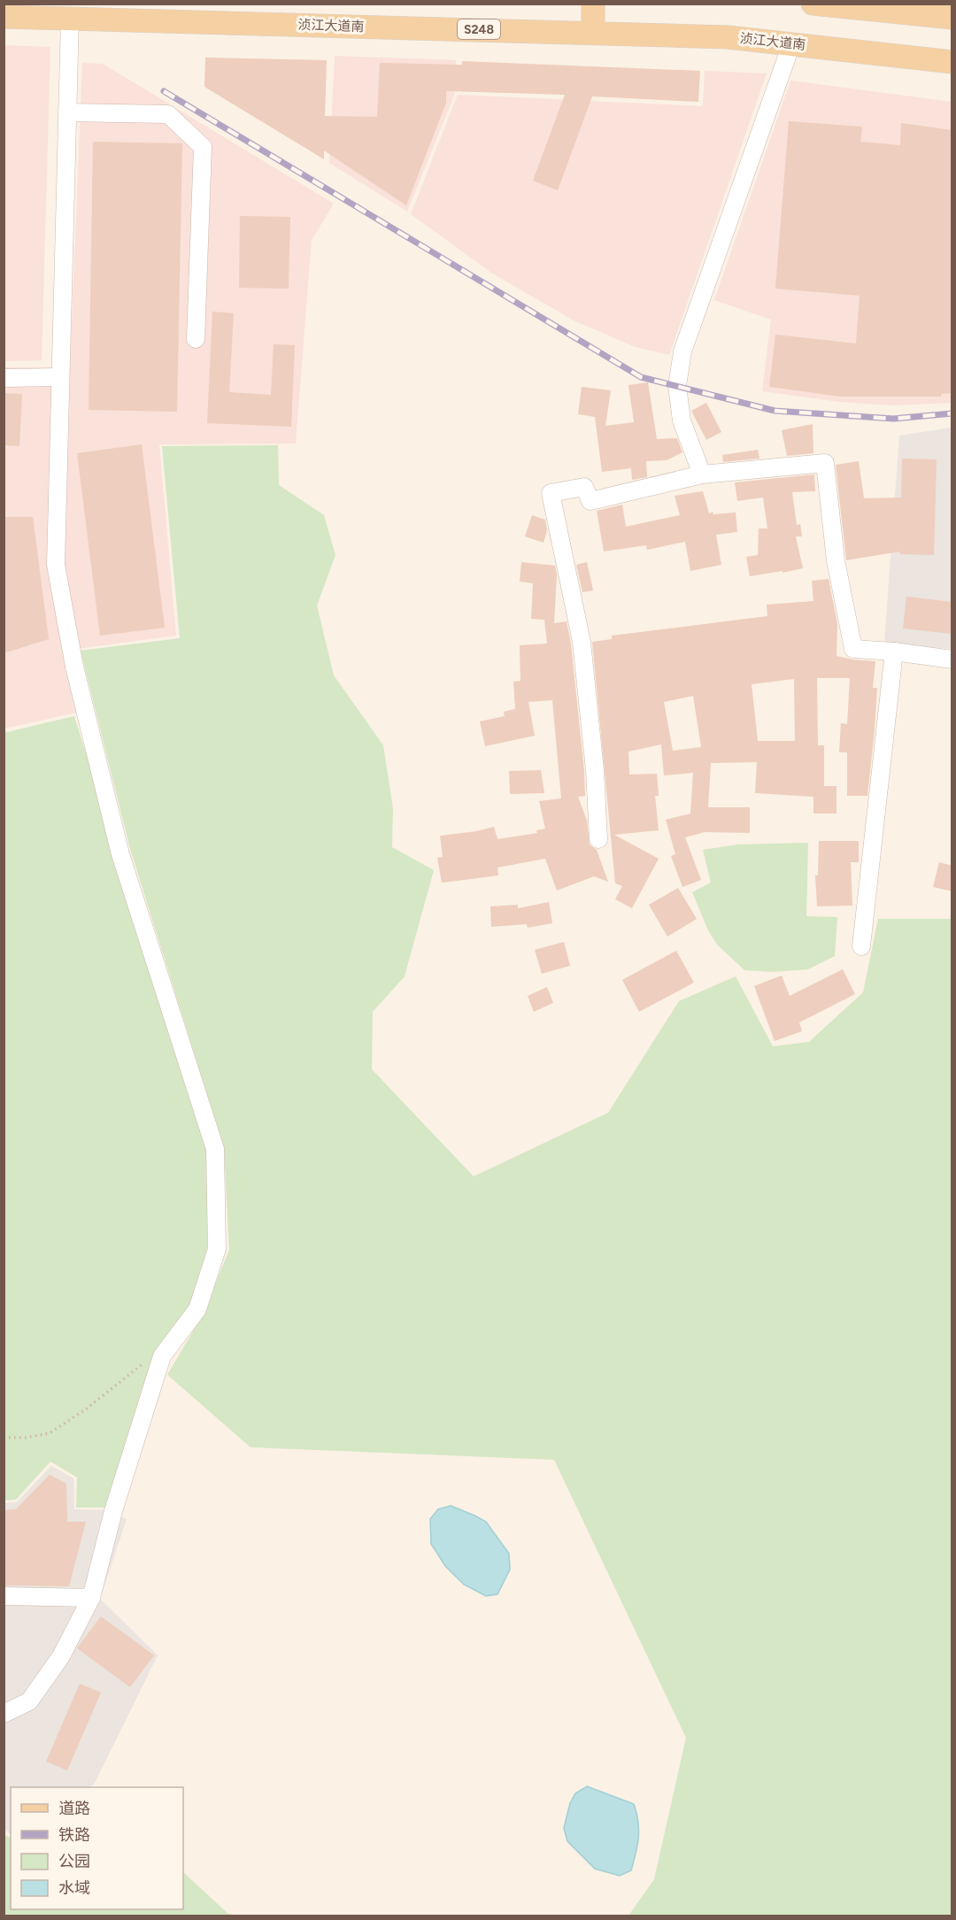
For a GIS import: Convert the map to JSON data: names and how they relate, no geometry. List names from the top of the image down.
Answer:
{
  "streets": {
    "main road": ["浈江大道南", "S248"]
  },
  "legend": [
    "道路",
    "铁路",
    "公园",
    "水域"
  ]
}
